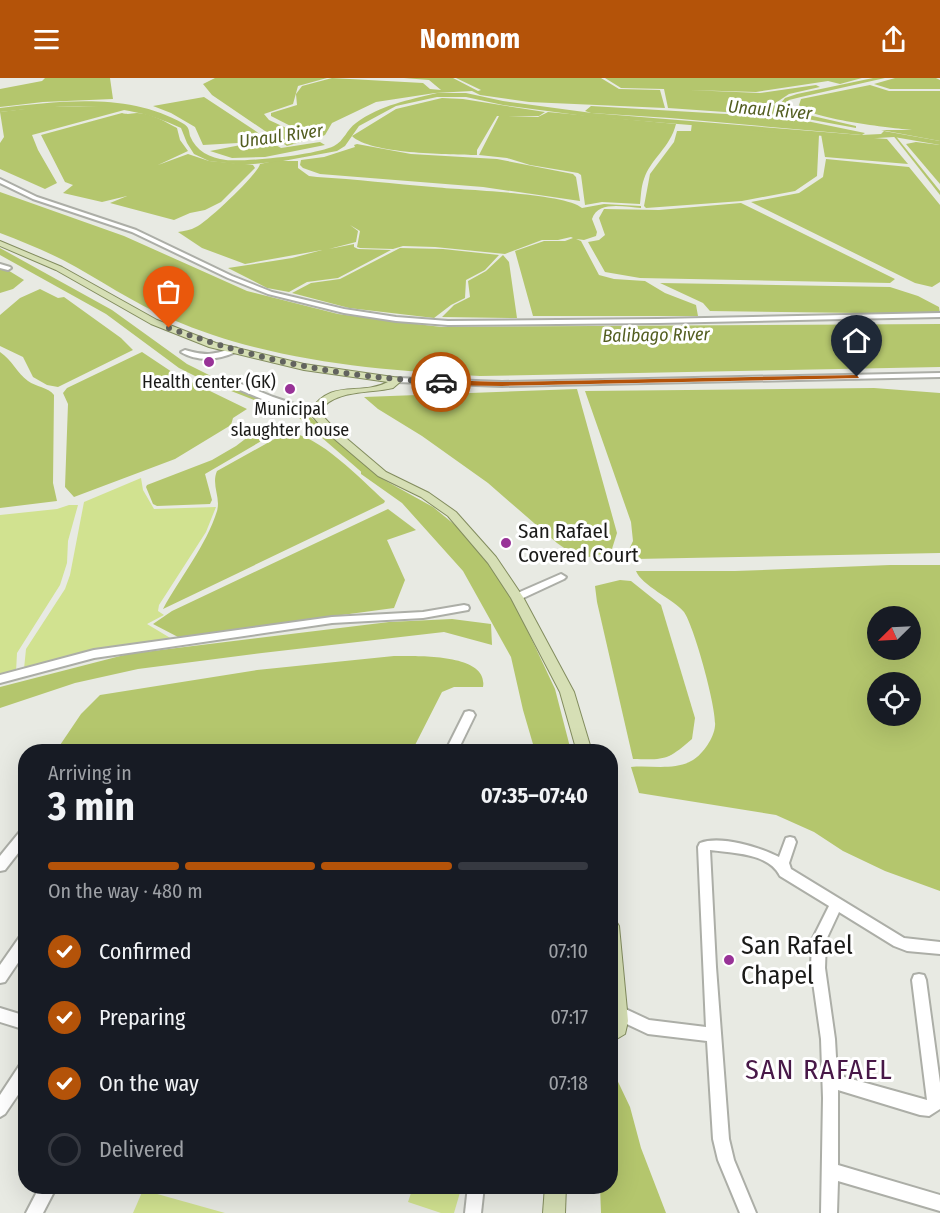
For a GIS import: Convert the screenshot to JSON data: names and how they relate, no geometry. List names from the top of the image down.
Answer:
{
  "districts": ["SAN RAFAEL"],
  "water": ["Unaul River", "Balibago River"],
  "places": [
    "Health center (GK)",
    "Municipal slaughter house",
    "San Rafael Covered Court",
    "San Rafael Chapel"
  ],
  "north": "bottom left",
  "page": {
    "header": "Nomnom",
    "heading": ["3 min", "Arriving in", "07:35–07:40"],
    "bar": "On the way · 480 m",
    "list": [
      ["Confirmed", "07:10"],
      ["Preparing", "07:17"],
      ["On the way", "07:18"],
      "Delivered"
    ]
  }
}
